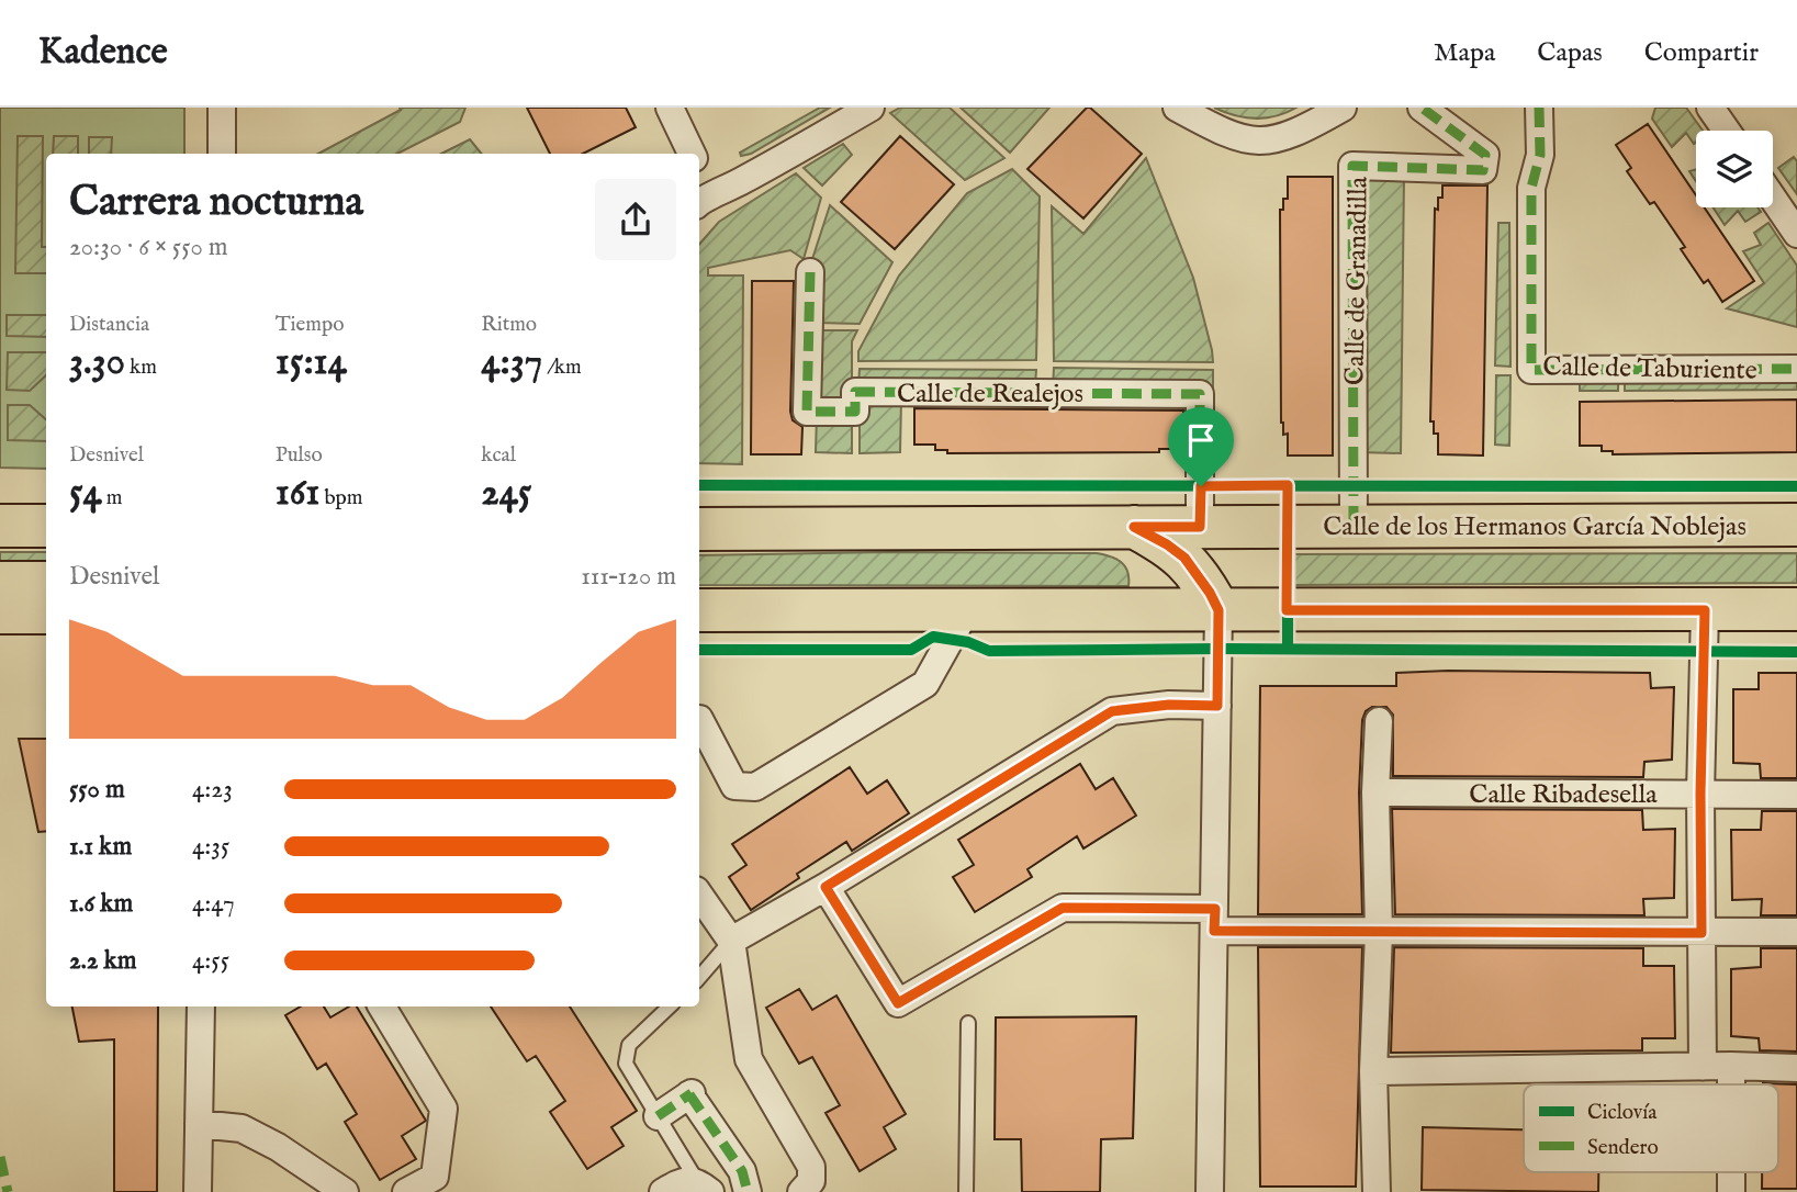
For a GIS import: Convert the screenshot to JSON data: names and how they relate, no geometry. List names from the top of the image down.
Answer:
{
  "streets": {
    "main road": ["Calle de los Hermanos García Noblejas"],
    "street": [
      "Calle de Granadilla",
      "Calle de Taburiente",
      "Calle de Realejos",
      "Calle Ribadesella"
    ]
  },
  "crossings": [
    ["Calle de Granadilla", "Calle de los Hermanos García Noblejas"],
    ["Calle de Realejos", "Calle de los Hermanos García Noblejas"]
  ],
  "legend": ["Ciclovía", "Sendero"],
  "page": {
    "header": "Kadence",
    "nav": ["Mapa", "Capas", "Compartir"],
    "heading": ["Carrera nocturna", "20:30 · 6 × 550 m"],
    "stats": [
      ["Distancia", "3.30 km"],
      ["Tiempo", "15:14"],
      ["Ritmo", "4:37 /km"],
      ["Desnivel", "54 m"],
      ["Pulso", "161 bpm"],
      ["kcal", "245"]
    ],
    "chart": ["Desnivel", "111–120 m"],
    "list": [
      {
        "name": "550 m",
        "note": "4:23"
      },
      {
        "name": "1.1 km",
        "note": "4:35"
      },
      {
        "name": "1.6 km",
        "note": "4:47"
      },
      {
        "name": "2.2 km",
        "note": "4:55"
      }
    ]
  }
}
